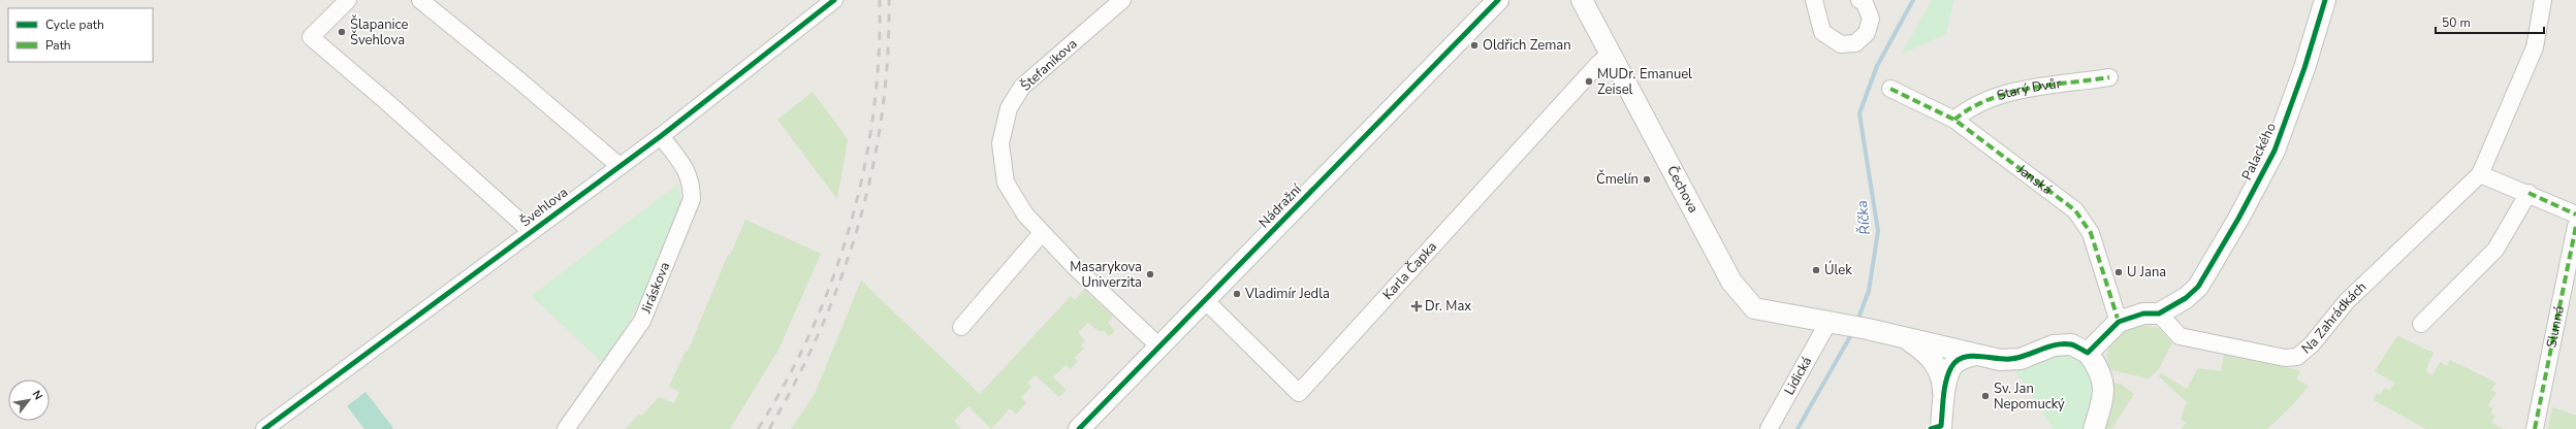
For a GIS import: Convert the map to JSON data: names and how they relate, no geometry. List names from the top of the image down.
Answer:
{
  "streets": {
    "street": [
      "Štefanikova",
      "Starý Dvůr",
      "Palackého",
      "Janská",
      "Čechova",
      "Nádražní",
      "Švehlova",
      "Karla Čapka",
      "Jiráskova",
      "Na Zahrádkách",
      "Slunná",
      "Lidická"
    ]
  },
  "crossings": [
    ["Štefanikova", "Nádražní"],
    ["Starý Dvůr", "Janská"],
    ["Palackého", "Na Zahrádkách"],
    ["Čechova", "Karla Čapka"],
    ["Čechova", "Lidická"],
    ["Nádražní", "Karla Čapka"],
    ["Švehlova", "Jiráskova"]
  ],
  "water": ["Říčka"],
  "places": {
    "other": [
      "Šlapanice Švehlova",
      "Oldřich Zeman",
      "MUDr. Emanuel Zeisel",
      "Čmelín",
      "Úlek",
      "U Jana",
      "Masarykova Univerzita",
      "Vladimír Jedla",
      "Sv. Jan Nepomucký"
    ],
    "health": ["Dr. Max"]
  },
  "legend": ["Cycle path", "Path"],
  "scale_bar": "50 m",
  "north": "top right"
}
